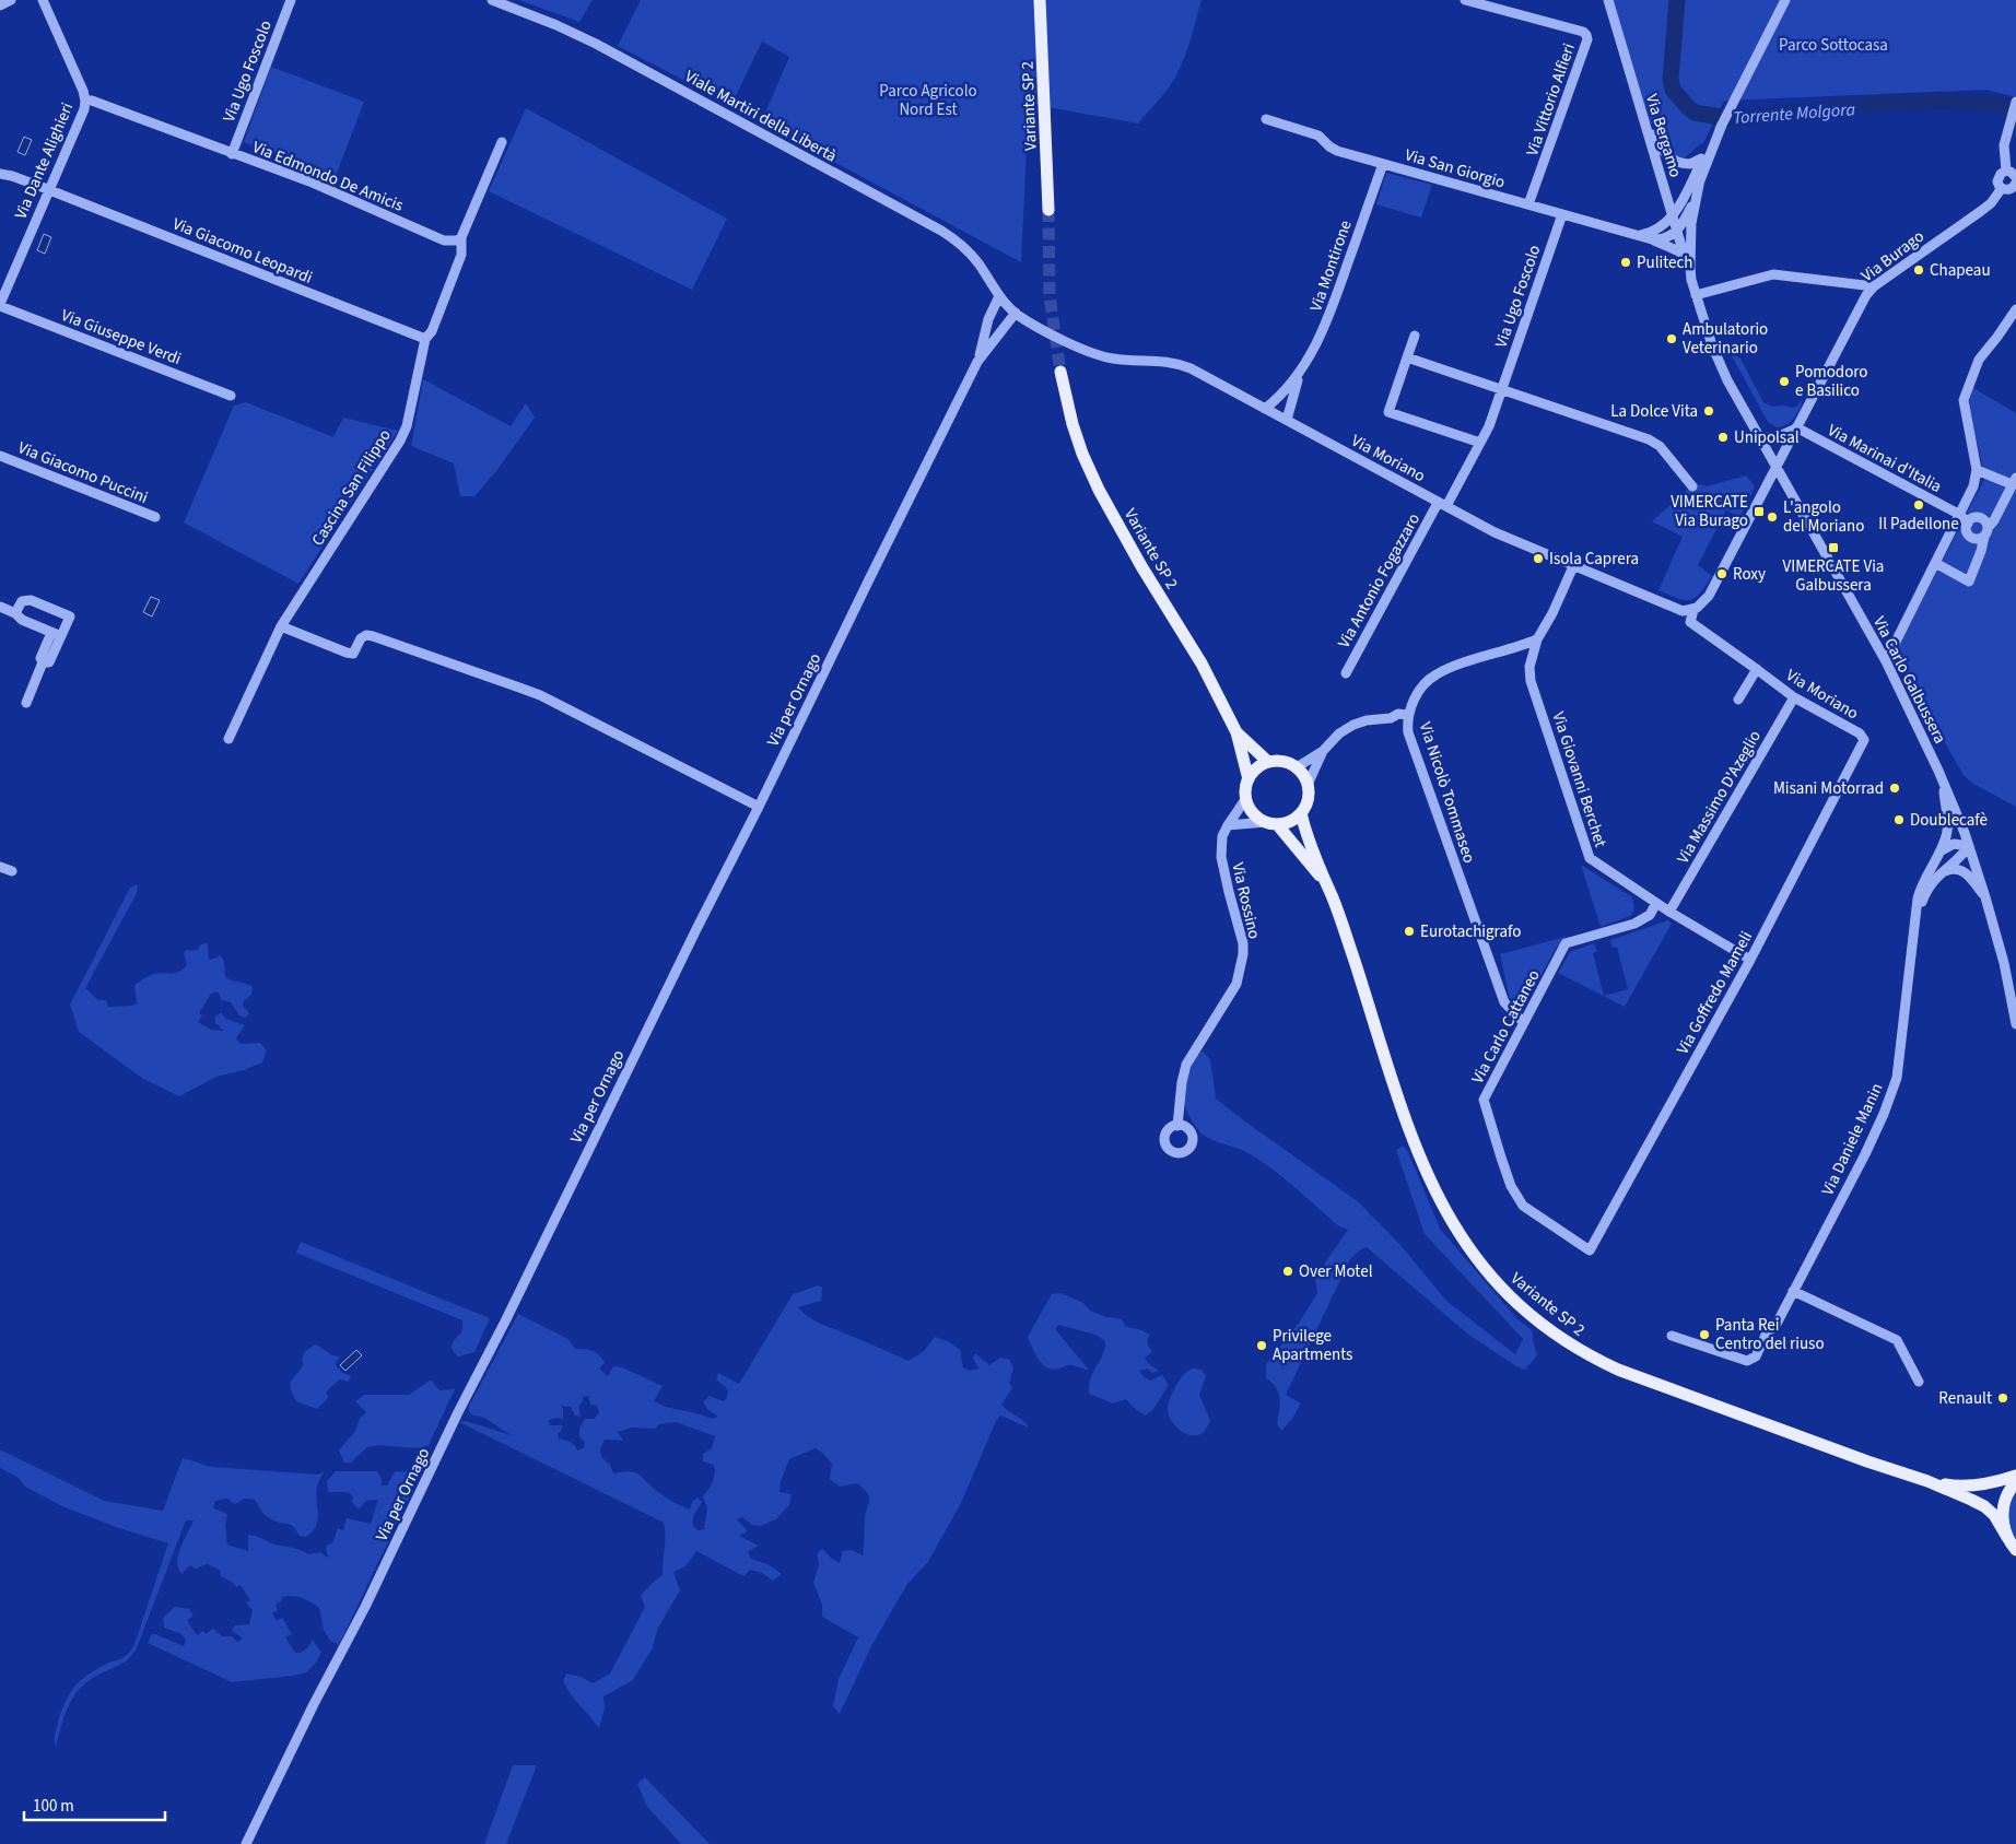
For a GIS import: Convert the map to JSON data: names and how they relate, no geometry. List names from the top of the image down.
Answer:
{
  "streets": {
    "main road": ["Variante SP 2"],
    "street": [
      "Via Ugo Foscolo",
      "Via Vittorio Alfieri",
      "Viale Martiri della Libertà",
      "Via Bergamo",
      "Via Dante Alighieri",
      "Via San Giorgio",
      "Via Edmondo De Amicis",
      "Via Giacomo Leopardi",
      "Via Burago",
      "Via Montirone",
      "Via Giuseppe Verdi",
      "Via Moriano",
      "Via Marinai d'Italia",
      "Via Giacomo Puccini",
      "Cascina San Filippo",
      "Via Antonio Fogazzaro",
      "Via Carlo Galbussera",
      "Via per Ornago",
      "Via Giovanni Berchet",
      "Via Nicolò Tommaseo",
      "Via Massimo D'Azeglio",
      "Via Rossino",
      "Via Goffredo Mameli",
      "Via Carlo Cattaneo",
      "Via Daniele Manin"
    ]
  },
  "crossings": [
    ["Via Ugo Foscolo", "Via San Giorgio"],
    ["Via Ugo Foscolo", "Via Edmondo De Amicis"],
    ["Via Ugo Foscolo", "Via Moriano"],
    ["Via Ugo Foscolo", "Via Antonio Fogazzaro"],
    ["Via Vittorio Alfieri", "Via San Giorgio"],
    ["Variante SP 2", "Via Rossino"],
    ["Viale Martiri della Libertà", "Via Moriano"],
    ["Via Bergamo", "Via San Giorgio"],
    ["Via Bergamo", "Via Carlo Galbussera"],
    ["Via Dante Alighieri", "Via Edmondo De Amicis"],
    ["Via Dante Alighieri", "Via Giacomo Leopardi"],
    ["Via Dante Alighieri", "Via Giuseppe Verdi"],
    ["Via San Giorgio", "Via Montirone"],
    ["Via Edmondo De Amicis", "Cascina San Filippo"],
    ["Via Giacomo Leopardi", "Cascina San Filippo"],
    ["Via Burago", "Via Moriano"],
    ["Via Burago", "Via Marinai d'Italia"],
    ["Via Burago", "Via Carlo Galbussera"],
    ["Via Moriano", "Via Antonio Fogazzaro"],
    ["Via Moriano", "Via per Ornago"],
    ["Via Moriano", "Via Massimo D'Azeglio"],
    ["Via Moriano", "Via Goffredo Mameli"],
    ["Via Carlo Galbussera", "Via Daniele Manin"],
    ["Via Giovanni Berchet", "Via Nicolò Tommaseo"],
    ["Via Giovanni Berchet", "Via Massimo D'Azeglio"],
    ["Via Giovanni Berchet", "Via Goffredo Mameli"],
    ["Via Giovanni Berchet", "Via Carlo Cattaneo"],
    ["Via Nicolò Tommaseo", "Via Carlo Cattaneo"],
    ["Via Goffredo Mameli", "Via Carlo Cattaneo"]
  ],
  "water": ["Torrente Molgora"],
  "parks": ["Parco Sottocasa", "Parco Agricolo Nord Est"],
  "places": {
    "other": [
      "Pulitech",
      "Chapeau",
      "Ambulatorio Veterinario",
      "Pomodoro e Basilico",
      "La Dolce Vita",
      "Unipolsal",
      "Il Padellone",
      "L'angolo del Moriano",
      "Isola Caprera",
      "Roxy",
      "Misani Motorrad",
      "Doublecafè",
      "Eurotachigrafo",
      "Over Motel",
      "Panta Rei Centro del riuso",
      "Privilege Apartments",
      "Renault"
    ],
    "transit": ["VIMERCATE Via Burago", "VIMERCATE Via Galbussera"]
  },
  "scale_bar": "100 m"
}
